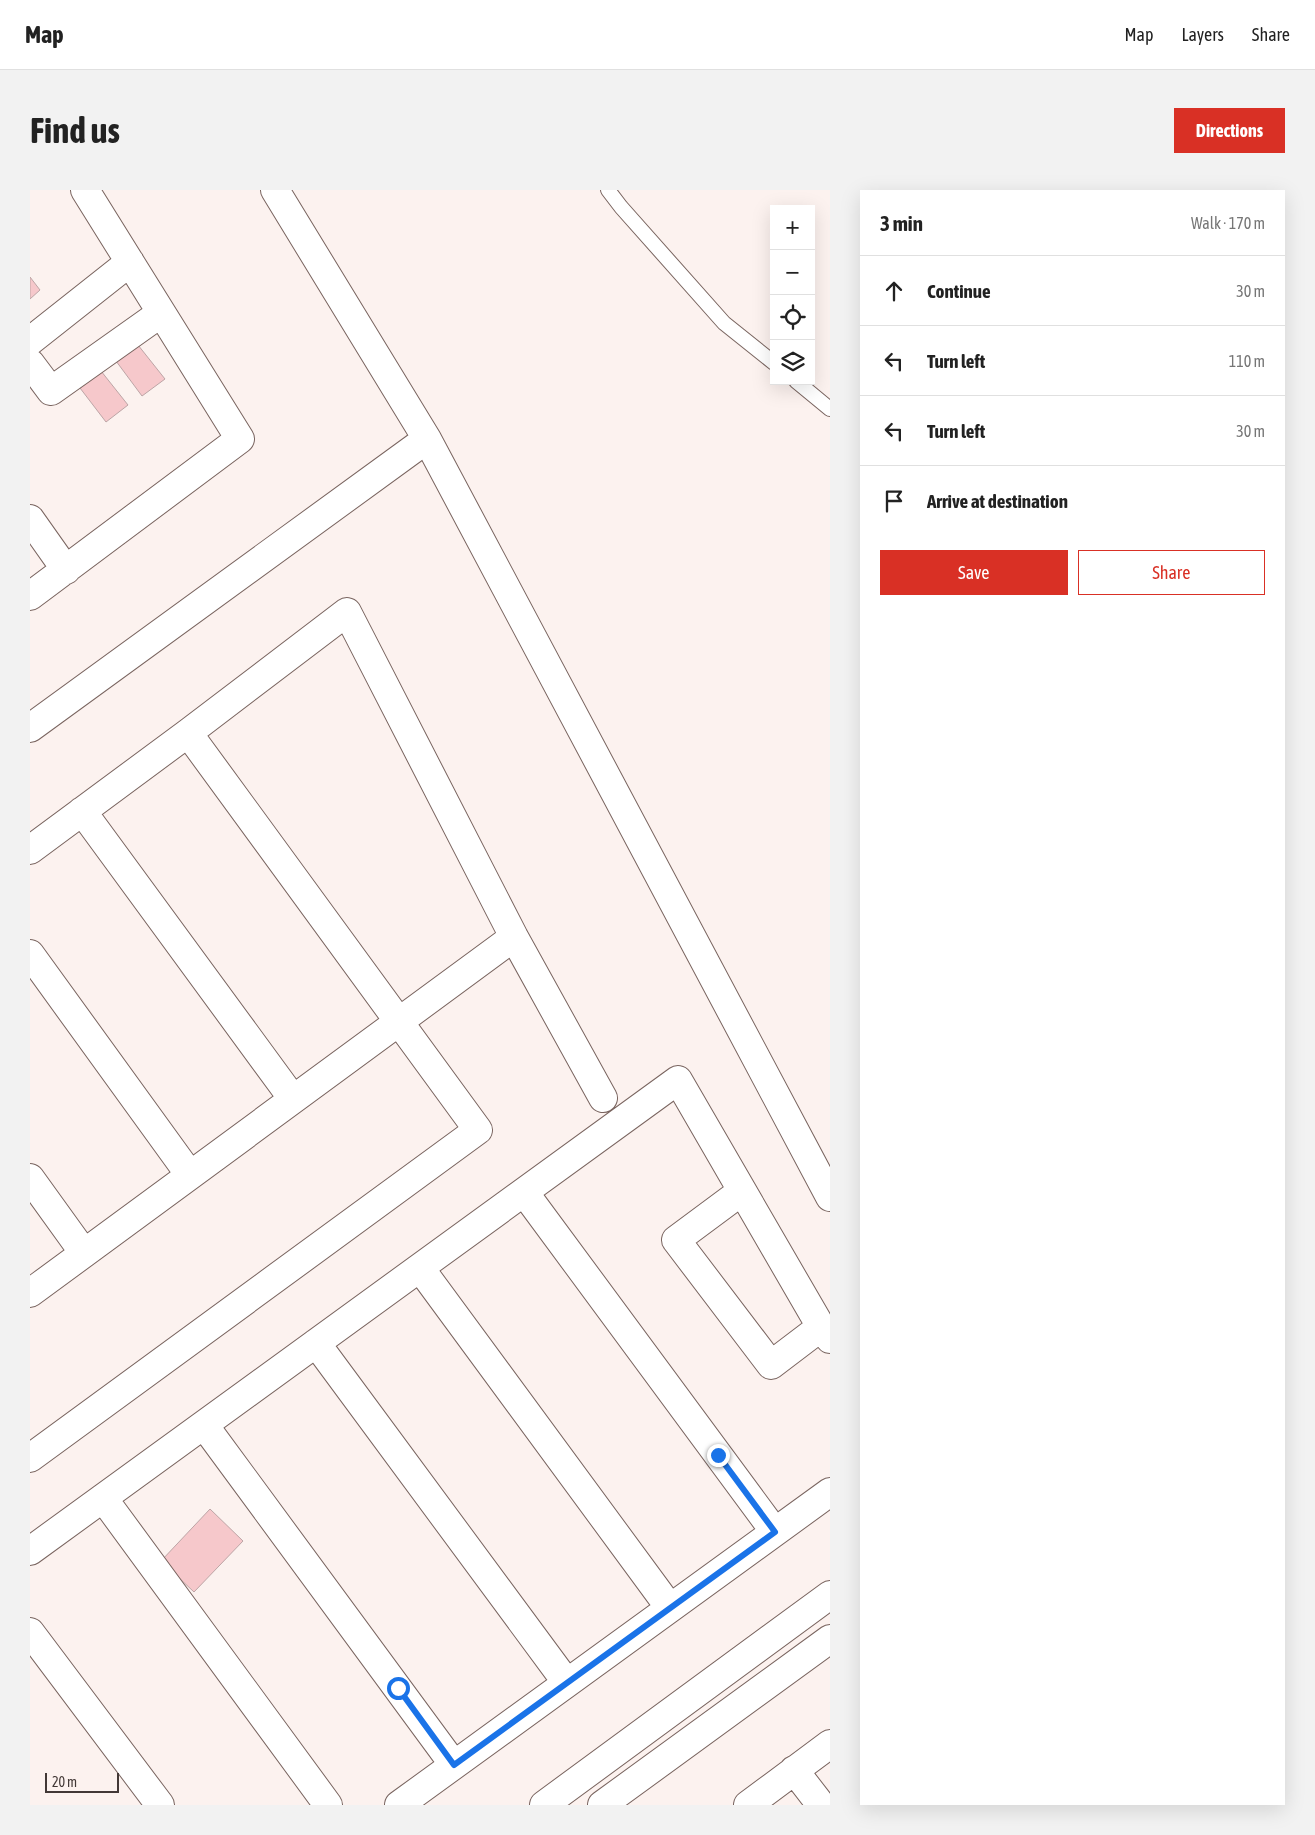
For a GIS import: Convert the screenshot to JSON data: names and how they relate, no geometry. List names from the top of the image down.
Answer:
{
  "scale_bar": "20 m",
  "page": {
    "header": "Map",
    "nav": ["Map", "Layers", "Share"],
    "buttons": [
      "Directions",
      ["Save", "Share"]
    ],
    "title": "Find us",
    "heading": ["3 min", "Walk · 170 m"],
    "map_buttons": ["+", "−"],
    "list": [
      ["Continue", "30 m"],
      ["Turn left", "110 m"],
      ["Turn left", "30 m"],
      "Arrive at destination"
    ],
    "scale": "20 m"
  }
}
